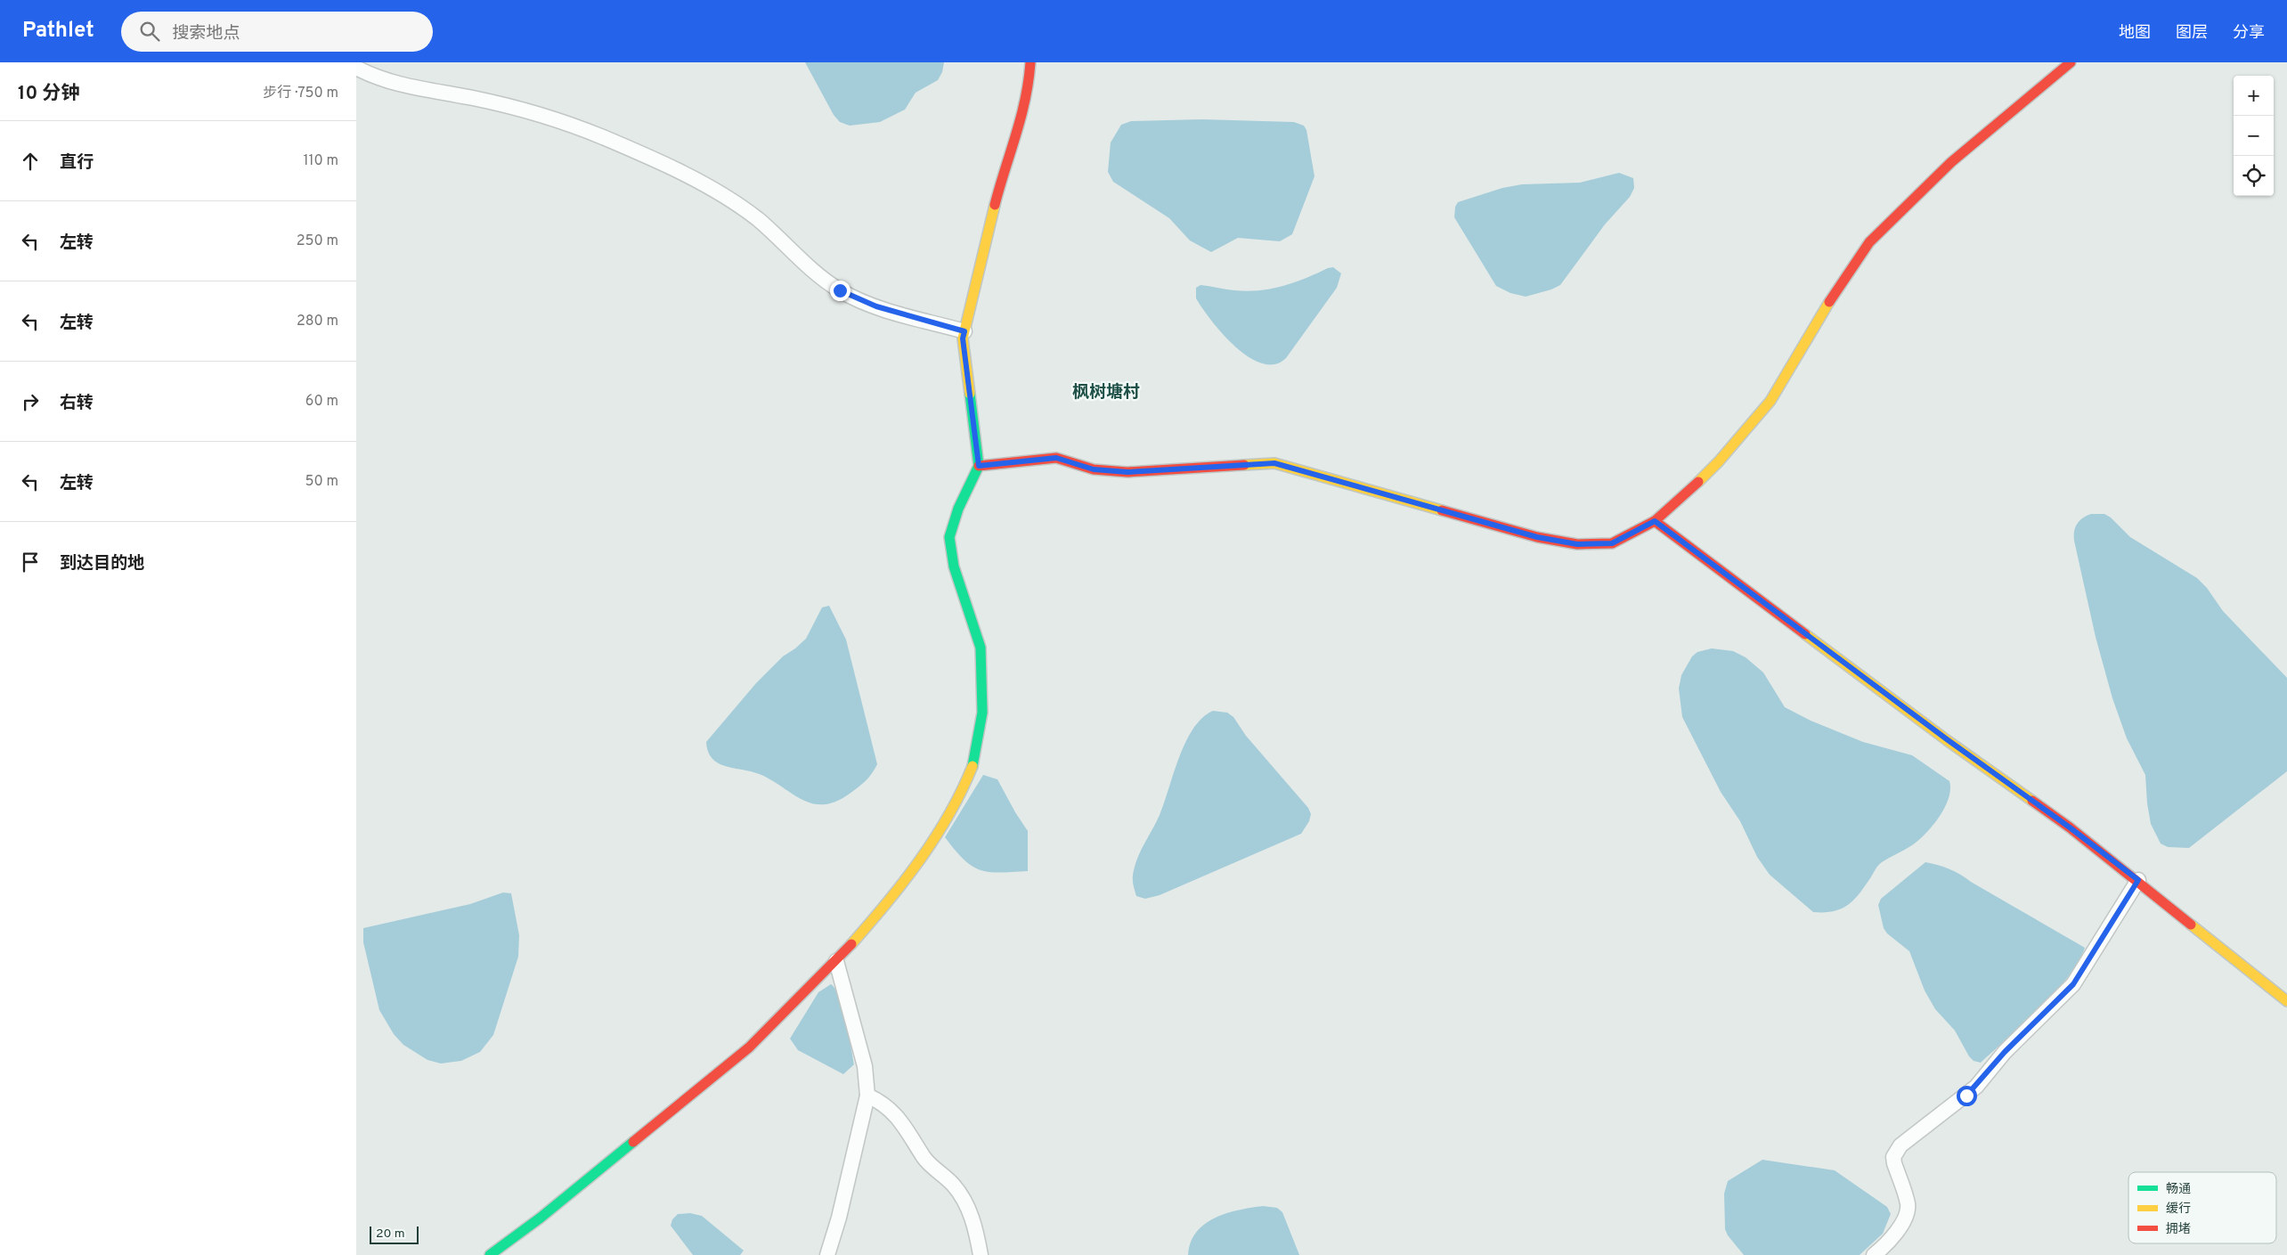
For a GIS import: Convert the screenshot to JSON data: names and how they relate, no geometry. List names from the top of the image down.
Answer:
{
  "districts": ["枫树塘村"],
  "legend": ["畅通", "缓行", "拥堵"],
  "scale_bar": "20 m",
  "page": {
    "header": "Pathlet",
    "search": "搜索地点",
    "nav": ["地图", "图层", "分享"],
    "heading": ["10 分钟", "步行 · 750 m"],
    "map_buttons": ["+", "−"],
    "list": [
      ["直行", "110 m"],
      ["左转", "250 m"],
      ["左转", "280 m"],
      ["右转", "60 m"],
      ["左转", "50 m"],
      "到达目的地"
    ],
    "scale": "20 m"
  }
}
